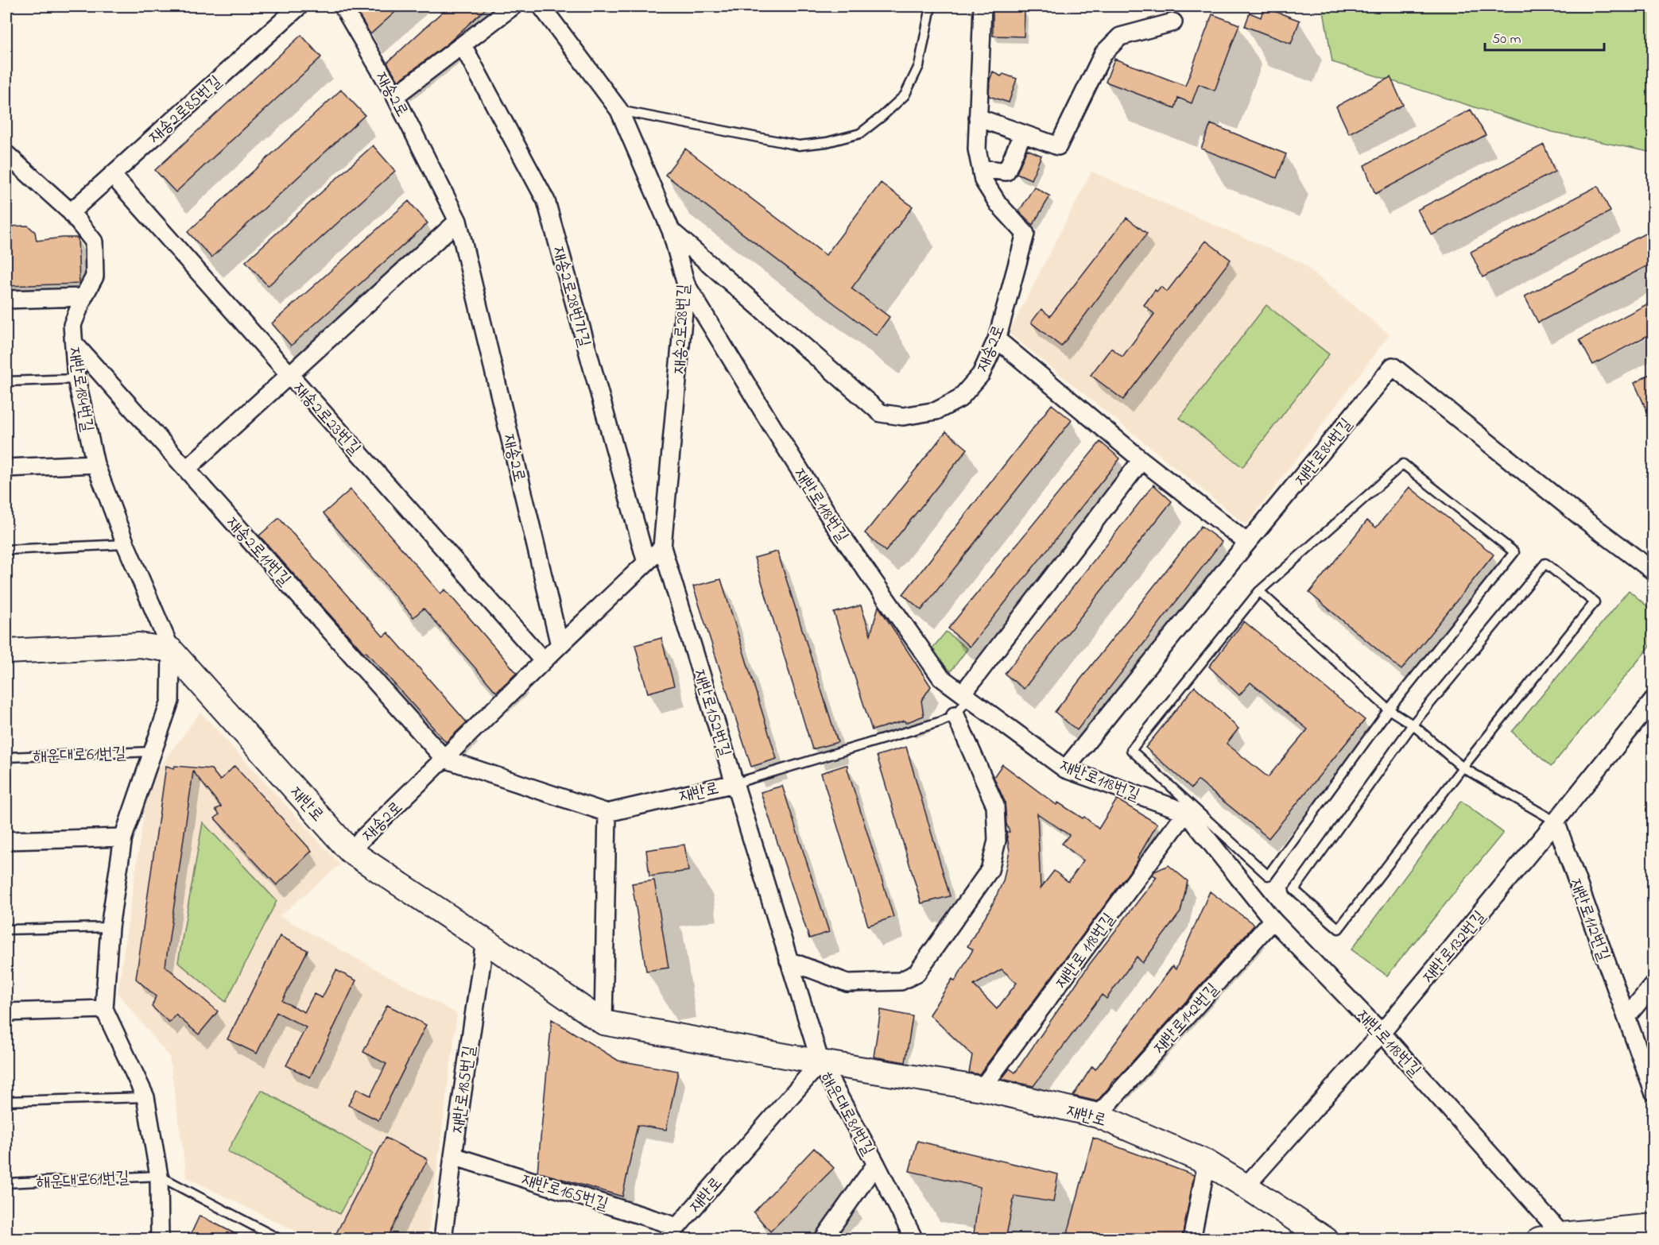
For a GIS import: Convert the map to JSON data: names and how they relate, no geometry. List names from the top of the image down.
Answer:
{
  "streets": {
    "main road": ["재반로"],
    "street": [
      "재송2로",
      "재송2로85번길",
      "재송2로28번가길",
      "재송2로28번길",
      "재반로184번길",
      "재송2로23번길",
      "재반로84번길",
      "재반로118번길",
      "재송2로11번길",
      "재반로152번길",
      "재반로112번길",
      "재반로132번길",
      "재반로 118번길",
      "재반로142번길",
      "재반로185번길",
      "해운대로81번길",
      "재반로165번길"
    ],
    "lane": ["해운대로61번길"]
  },
  "crossings": [
    ["재송2로", "재송2로28번길"],
    ["재송2로", "재송2로23번길"],
    ["재송2로", "재송2로11번길"],
    ["재송2로", "재반로"],
    ["재송2로85번길", "재반로184번길"],
    ["재송2로85번길", "재송2로23번길"],
    ["재송2로28번길", "재반로118번길"],
    ["재송2로28번길", "재반로152번길"],
    ["재반로184번길", "재송2로11번길"],
    ["재반로184번길", "재반로"],
    ["재반로118번길", "재반로132번길"],
    ["재반로118번길", "재반로 118번길"],
    ["재반로118번길", "재반로142번길"],
    ["재반로152번길", "재반로"],
    ["재반로152번길", "해운대로81번길"],
    ["재반로", "재반로132번길"],
    ["재반로", "재반로 118번길"],
    ["재반로", "재반로142번길"],
    ["재반로", "재반로185번길"],
    ["재반로", "해운대로81번길"],
    ["재반로", "재반로165번길"],
    ["재반로112번길", "재반로132번길"],
    ["재반로185번길", "재반로165번길"]
  ],
  "scale_bar": "50 m"
}
